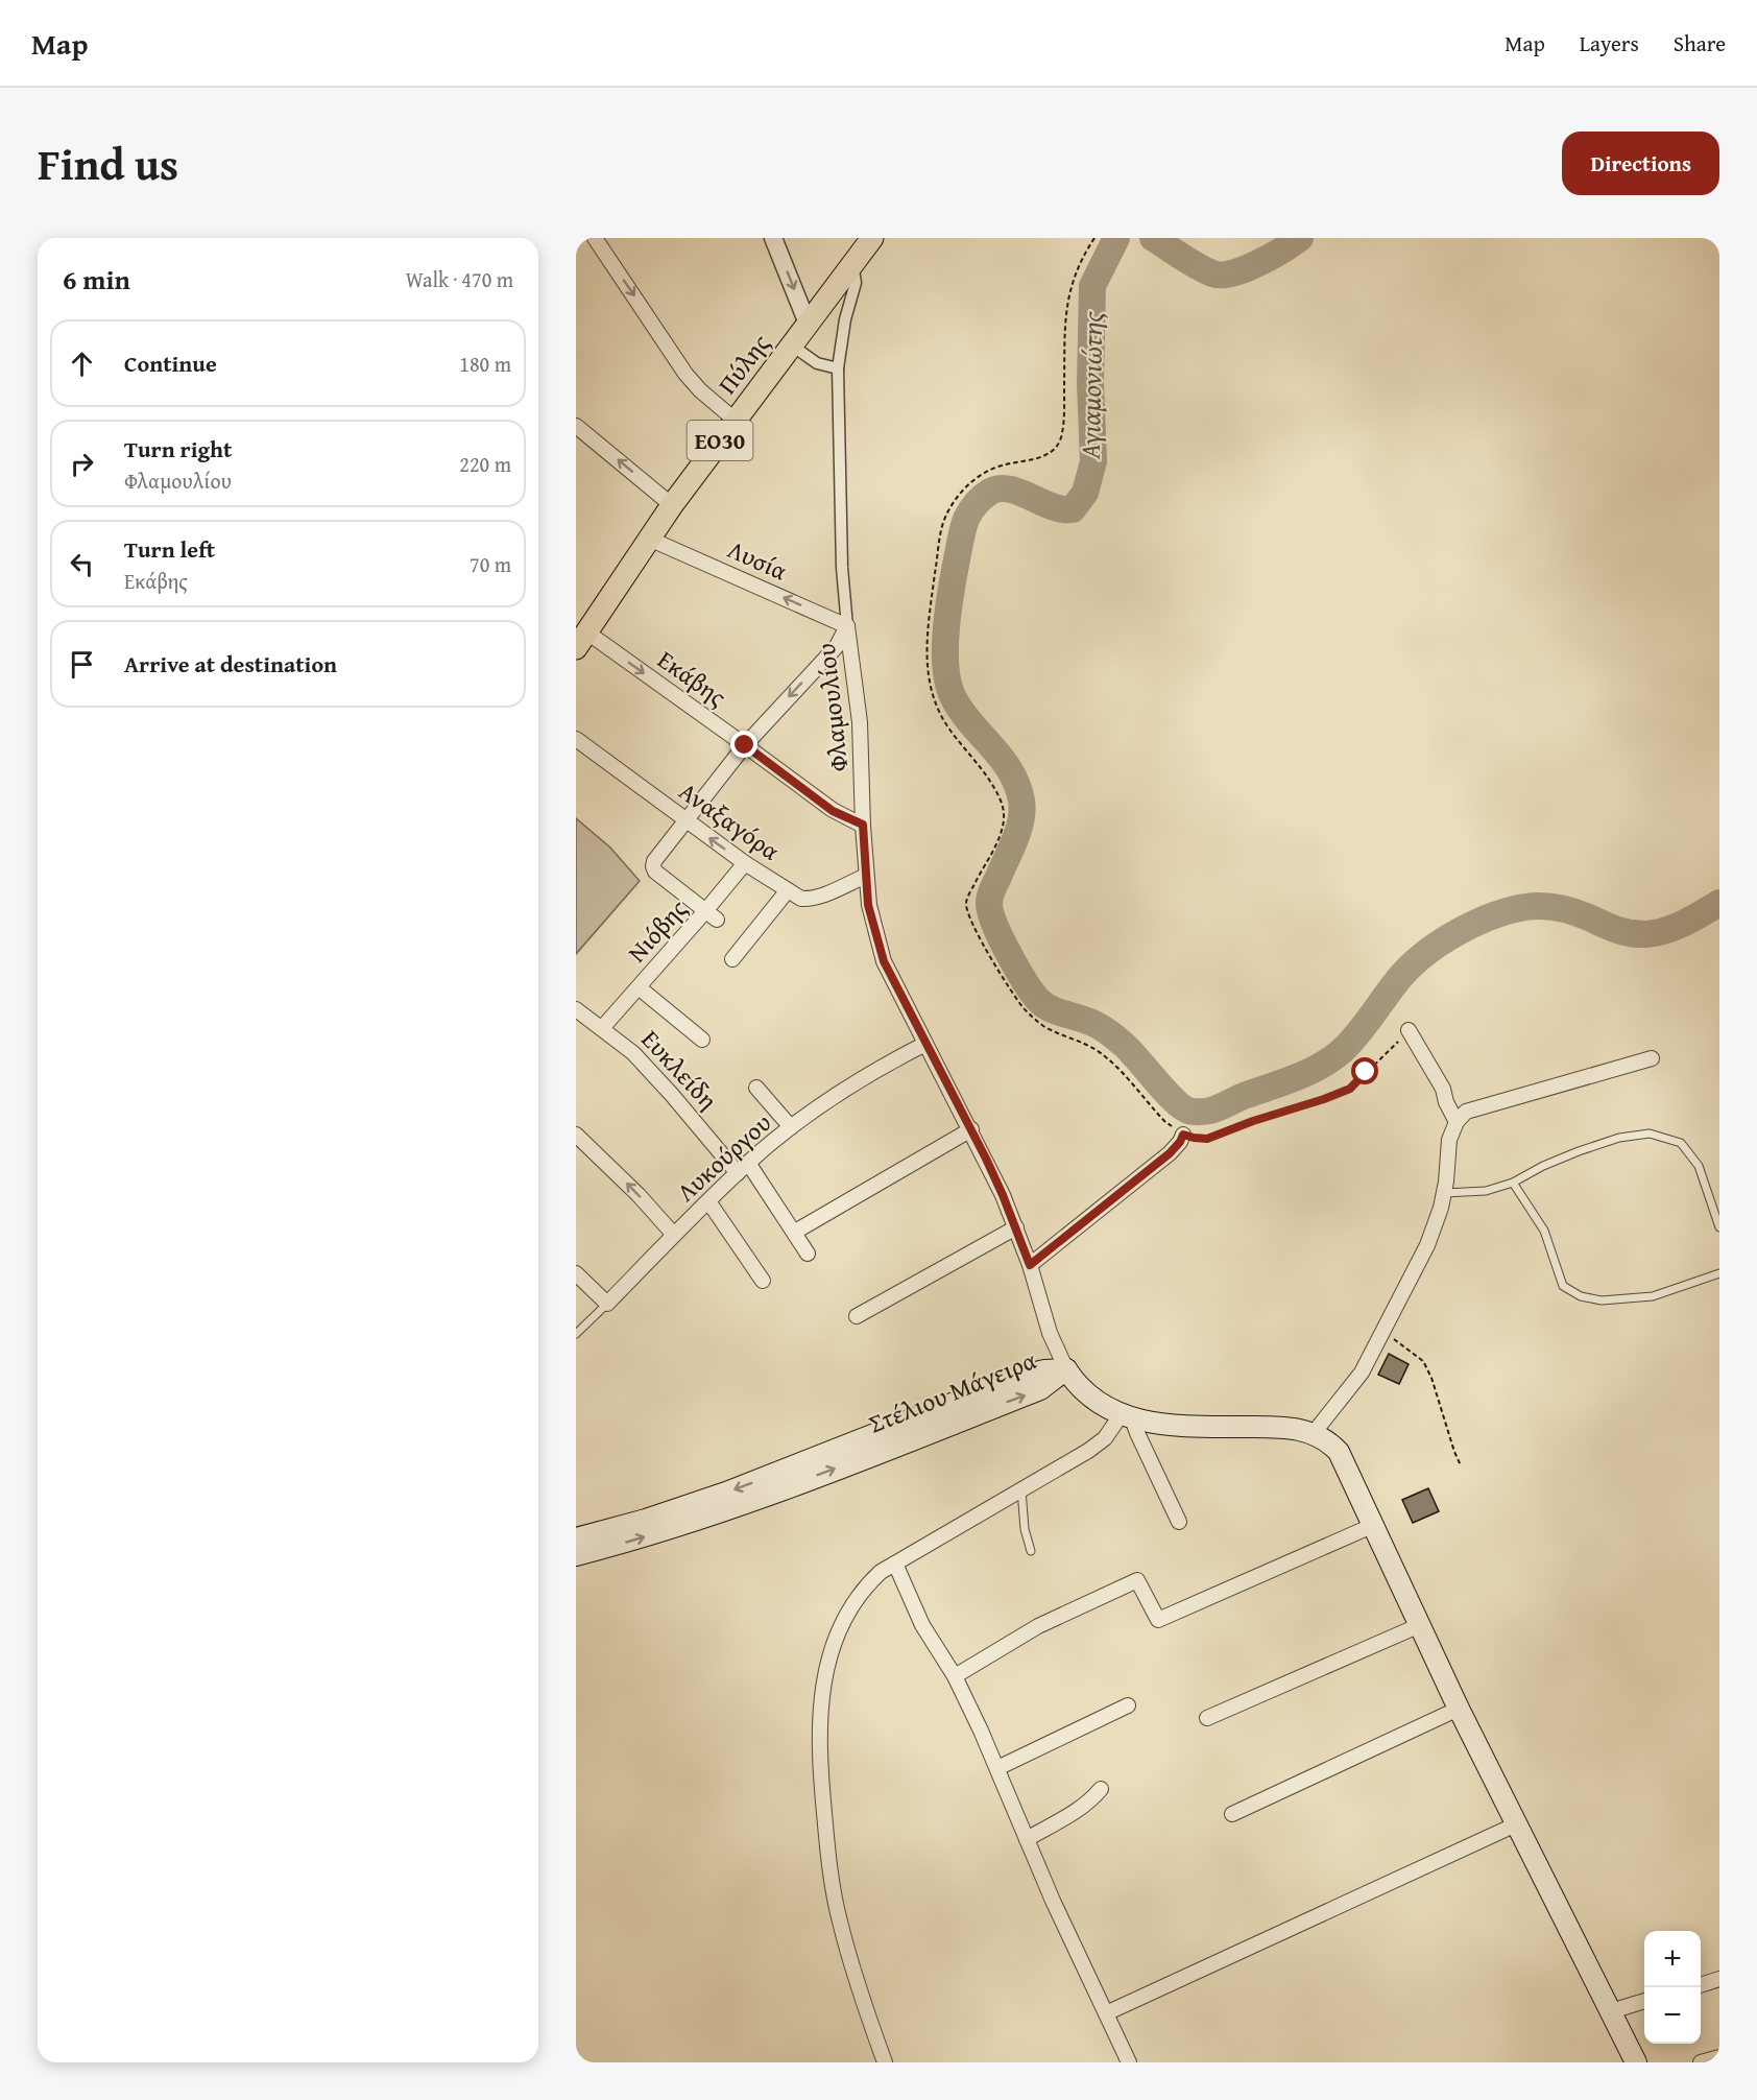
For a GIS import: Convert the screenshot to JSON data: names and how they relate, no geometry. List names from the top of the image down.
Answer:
{
  "streets": {
    "main road": ["Πύλης", "ΕΟ30", "Στέλιου Μάγειρα"],
    "street": [
      "Λυσία",
      "Εκάβης",
      "Φλαμουλίου",
      "Αναξαγόρα",
      "Νιόβης",
      "Ευκλείδη",
      "Λυκούργου"
    ]
  },
  "crossings": [
    ["Πύλης", "Λυσία"],
    ["Πύλης", "Εκάβης"],
    ["Πύλης", "Φλαμουλίου"],
    ["Λυσία", "Φλαμουλίου"],
    ["Εκάβης", "Φλαμουλίου"],
    ["Φλαμουλίου", "Αναξαγόρα"],
    ["Φλαμουλίου", "Λυκούργου"],
    ["Φλαμουλίου", "Στέλιου Μάγειρα"],
    ["Αναξαγόρα", "Νιόβης"],
    ["Νιόβης", "Ευκλείδη"],
    ["Ευκλείδη", "Λυκούργου"]
  ],
  "one_way": ["Λυσία", "Εκάβης"],
  "water": ["Αγιαμονιώτης"],
  "page": {
    "header": "Map",
    "nav": ["Map", "Layers", "Share"],
    "title": "Find us",
    "buttons": "Directions",
    "heading": ["6 min", "Walk · 470 m"],
    "list": [
      ["Continue", "180 m"],
      ["Turn right", "Φλαμουλίου", "220 m"],
      ["Turn left", "Εκάβης", "70 m"],
      "Arrive at destination"
    ],
    "map_buttons": ["+", "−"]
  }
}
